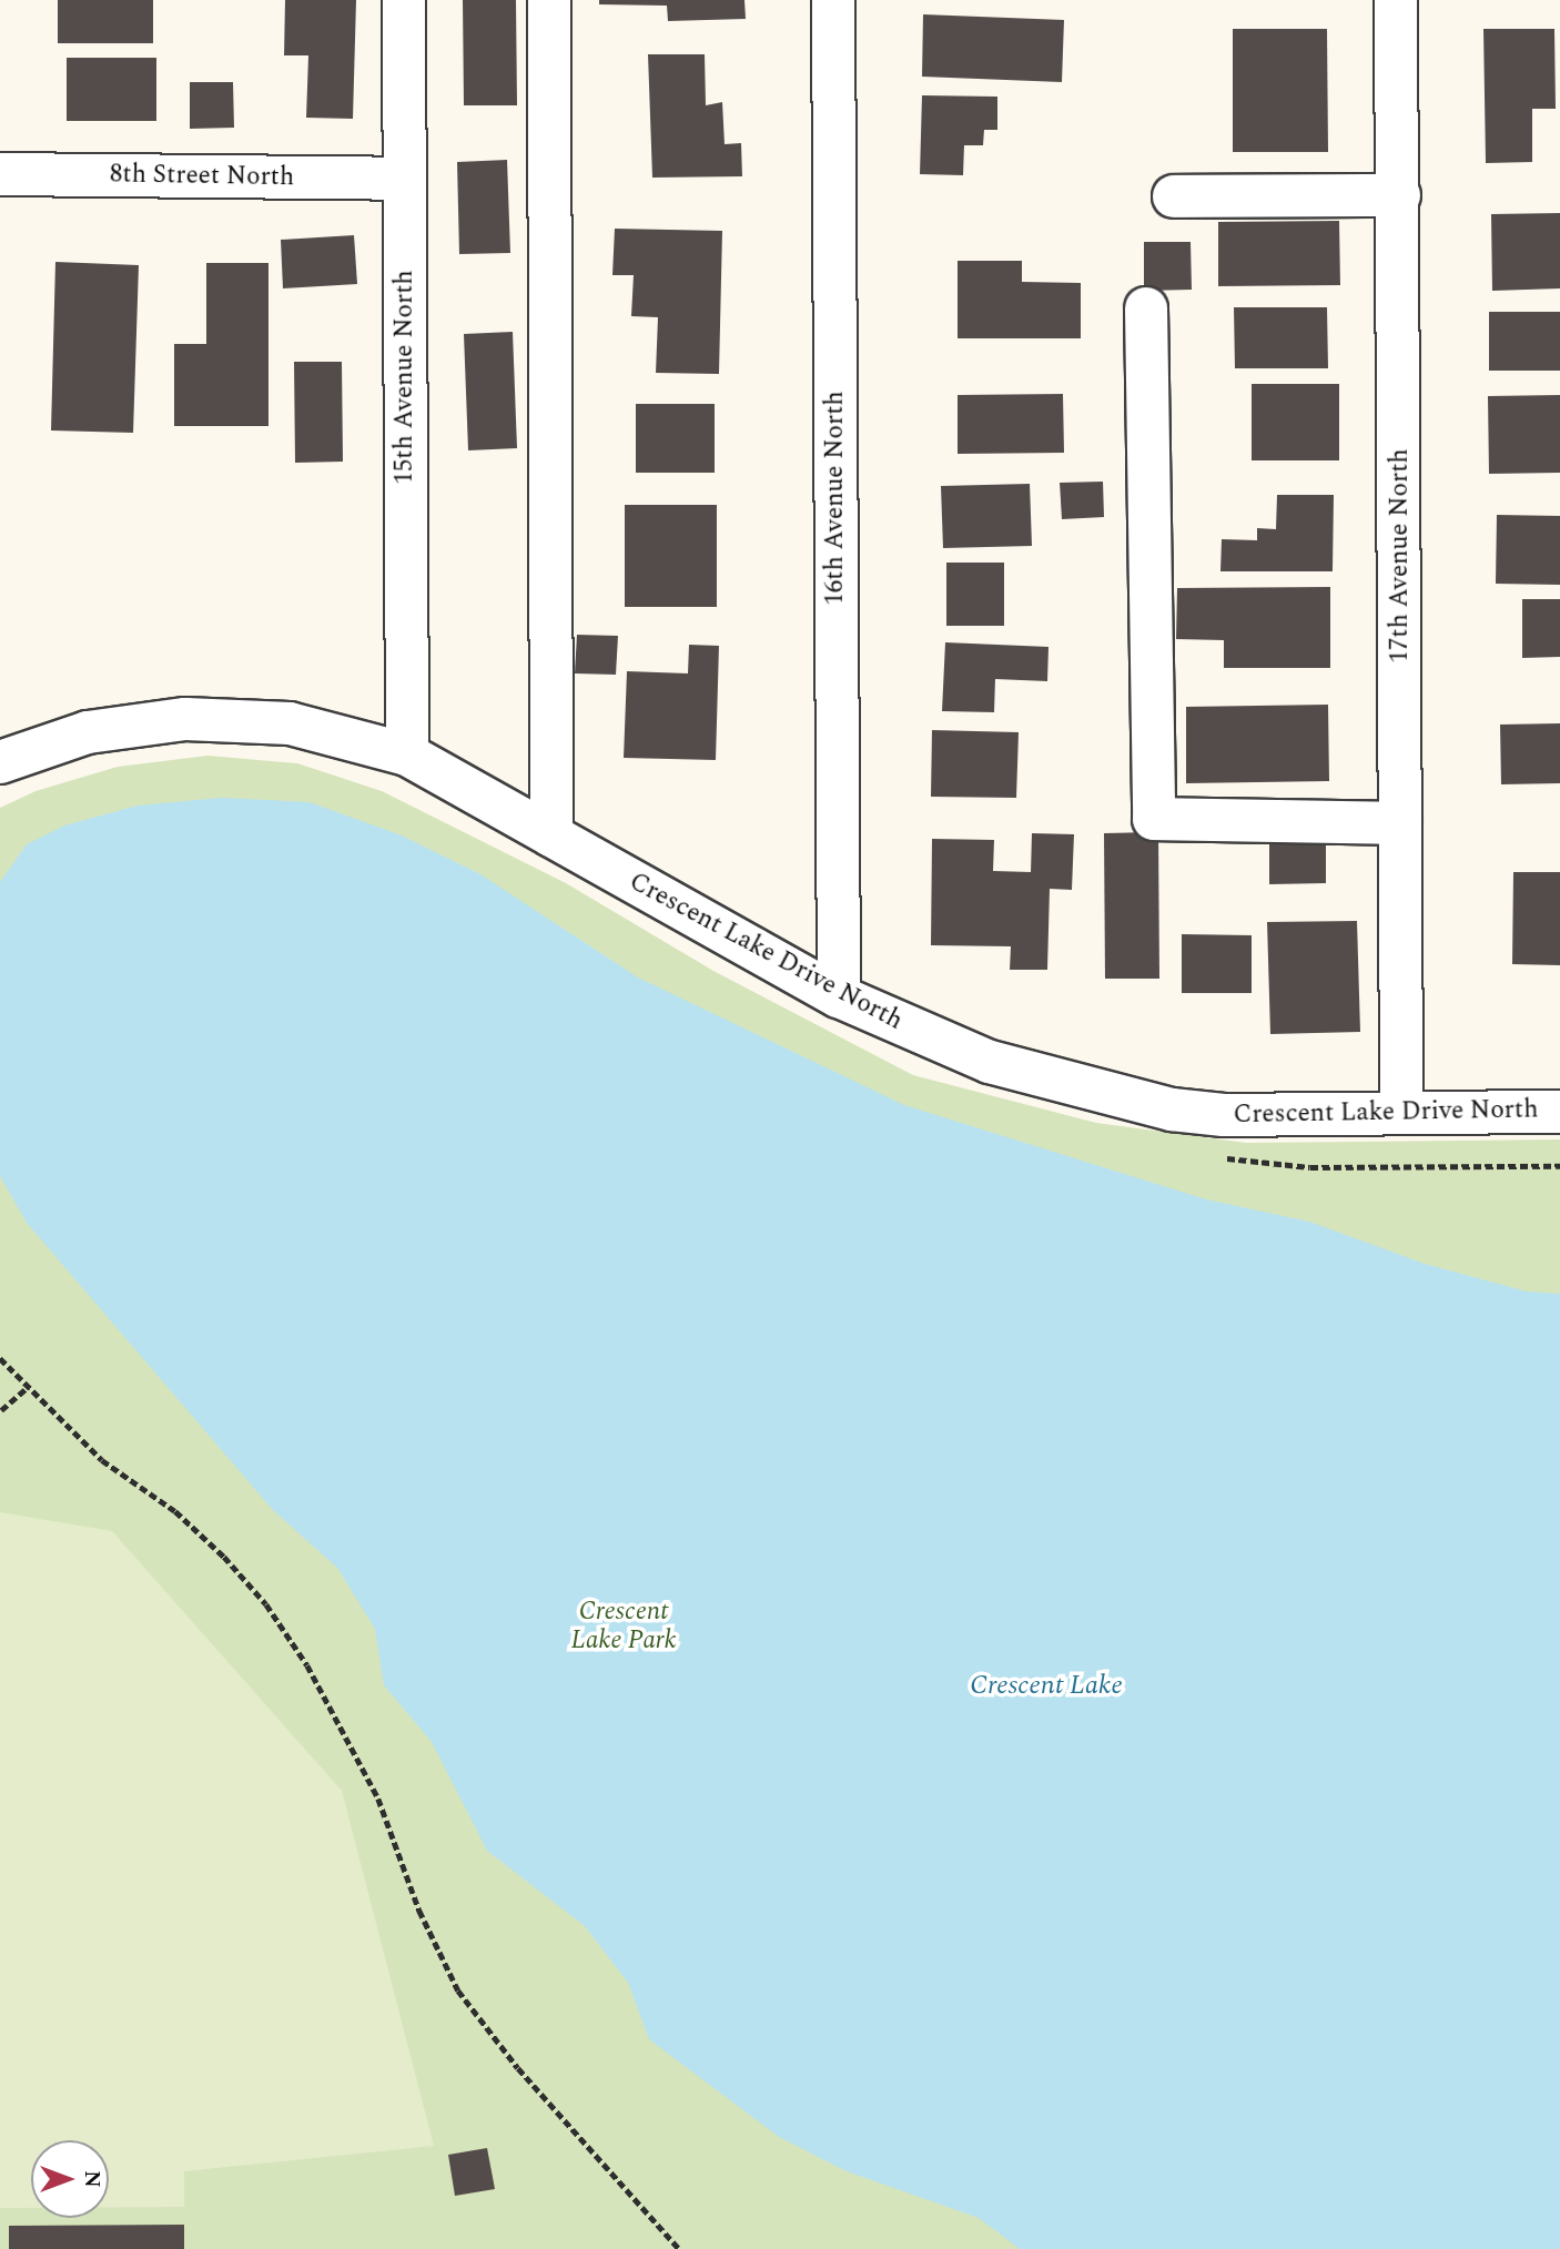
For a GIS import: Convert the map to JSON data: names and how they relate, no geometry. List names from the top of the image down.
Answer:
{
  "streets": {
    "street": [
      "8th Street North",
      "15th Avenue North",
      "16th Avenue North",
      "17th Avenue North",
      "Crescent Lake Drive North"
    ]
  },
  "crossings": [
    ["8th Street North", "15th Avenue North"],
    ["15th Avenue North", "Crescent Lake Drive North"],
    ["16th Avenue North", "Crescent Lake Drive North"],
    ["17th Avenue North", "Crescent Lake Drive North"]
  ],
  "water": ["Crescent Lake"],
  "parks": ["Crescent Lake Park"],
  "north": "right"
}
